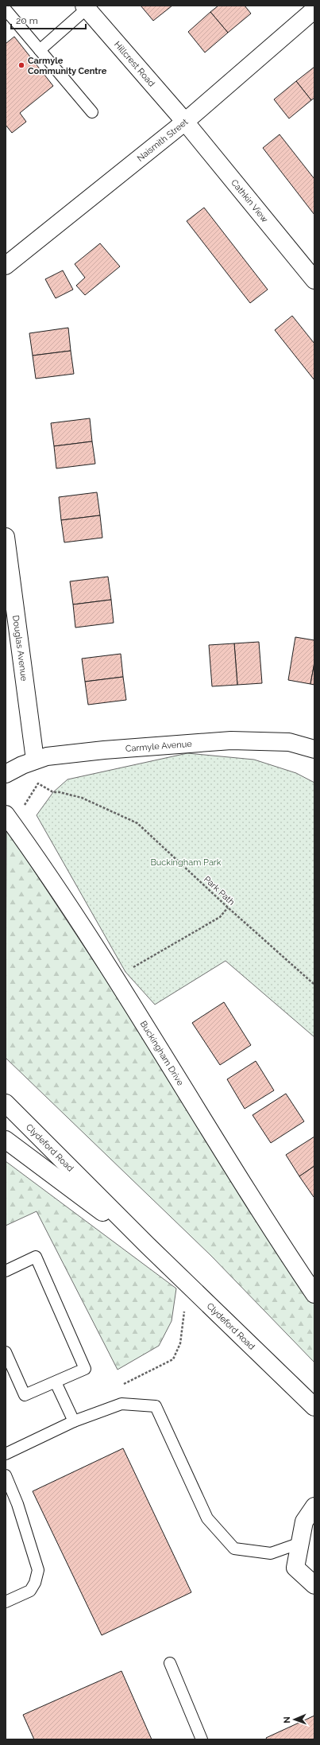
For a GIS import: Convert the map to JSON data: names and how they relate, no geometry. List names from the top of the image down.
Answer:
{
  "streets": {
    "street": [
      "Hillcrest Road",
      "Naismith Street",
      "Cathkin View",
      "Douglas Avenue",
      "Carmyle Avenue",
      "Buckingham Drive",
      "Clydeford Road"
    ],
    "path": ["Park Path"]
  },
  "crossings": [
    ["Hillcrest Road", "Naismith Street"],
    ["Hillcrest Road", "Cathkin View"],
    ["Naismith Street", "Cathkin View"],
    ["Douglas Avenue", "Carmyle Avenue"],
    ["Park Path", "Buckingham Drive"]
  ],
  "parks": ["Buckingham Park"],
  "places": ["Carmyle Community Centre"],
  "scale_bar": "20 m",
  "north": "left"
}
